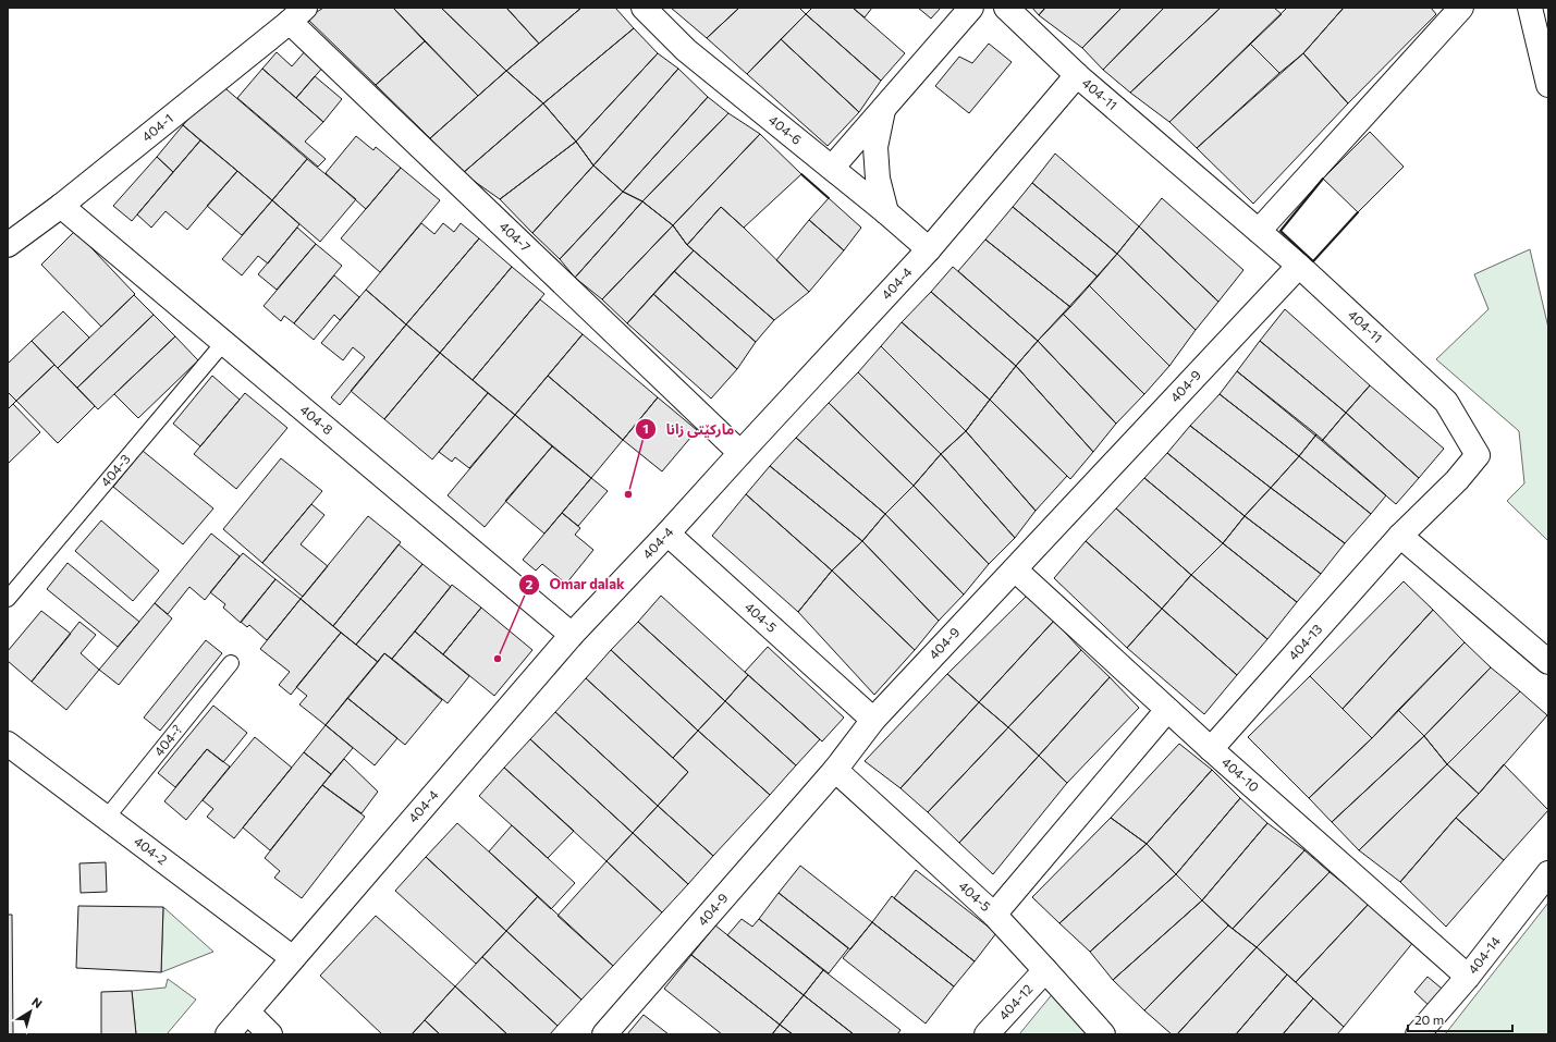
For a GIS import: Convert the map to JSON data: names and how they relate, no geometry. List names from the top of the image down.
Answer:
{
  "streets": {
    "street": [
      "404-11",
      "404-1",
      "404-6",
      "404-7",
      "404-4",
      "404-9",
      "404-8",
      "404-5",
      "404-13",
      "404-10",
      "404-2",
      "404-14",
      "404-12"
    ],
    "lane": ["404-3", "404-?"]
  },
  "crossings": [
    ["404-11", "404-4"],
    ["404-11", "404-9"],
    ["404-11", "404-13"],
    ["404-1", "404-7"],
    ["404-1", "404-8"],
    ["404-6", "404-4"],
    ["404-7", "404-4"],
    ["404-4", "404-8"],
    ["404-4", "404-5"],
    ["404-4", "404-2"],
    ["404-9", "404-5"],
    ["404-9", "404-10"],
    ["404-8", "404-3"],
    ["404-5", "404-12"],
    ["404-13", "404-10"],
    ["404-?", "404-2"],
    ["404-10", "404-14"]
  ],
  "places": ["مارکێتی زانا", "Omar dalak"],
  "scale_bar": "20 m",
  "north": "top right"
}
